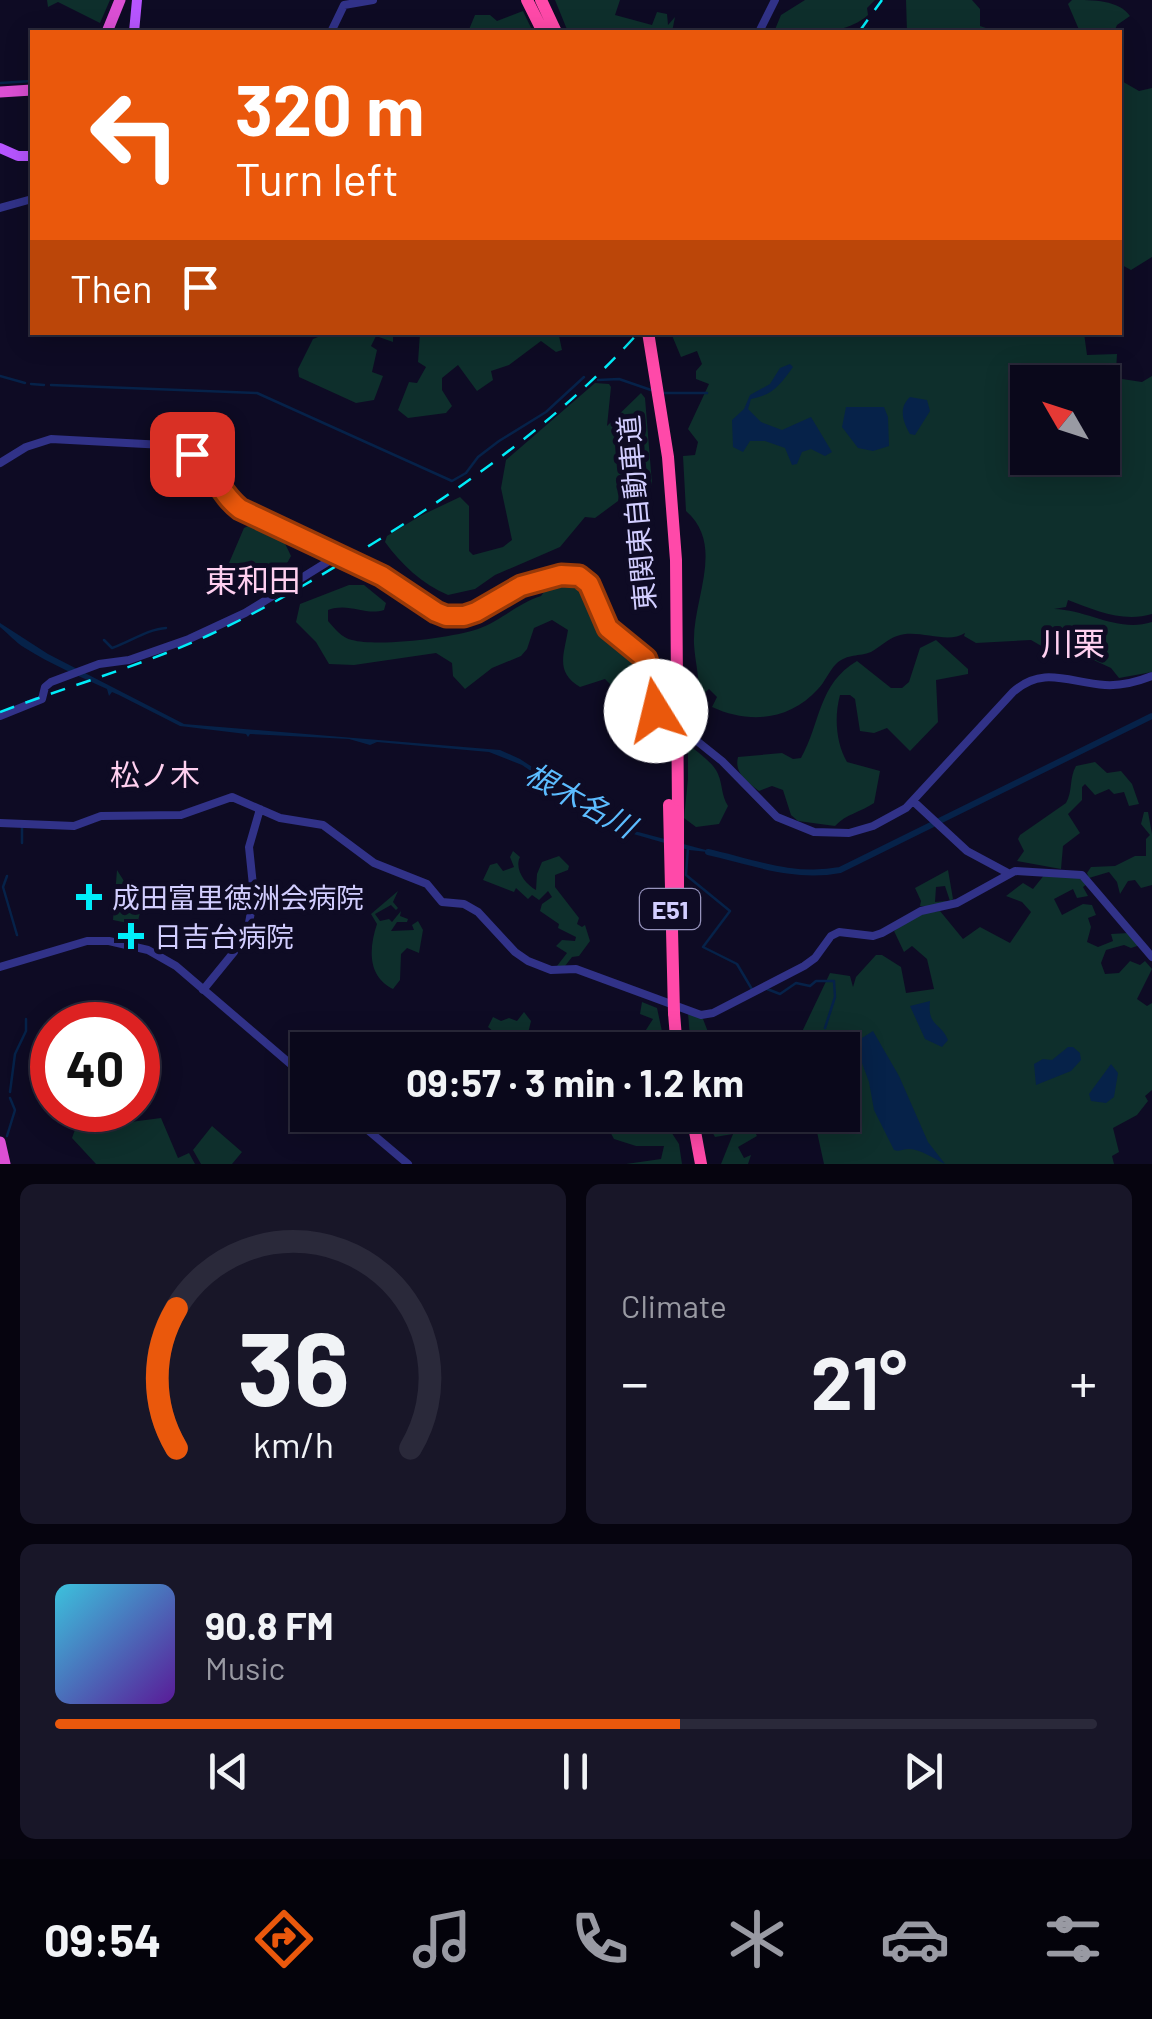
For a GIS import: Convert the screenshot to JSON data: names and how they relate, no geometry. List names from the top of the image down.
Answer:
{
  "streets": {
    "highway": ["東関東自動車道", "E51"]
  },
  "districts": ["東和田", "川栗", "松ノ木"],
  "water": ["根木名川"],
  "places": {
    "health": ["成田富里徳洲会病院", "日吉台病院"]
  },
  "north": "top left",
  "page": {
    "turn": ["320 m", "Turn left"],
    "then": "Then",
    "limit": "40",
    "trip": "09:57 · 3 min · 1.2 km",
    "tile": "Climate",
    "heat": ["−", "21°", "+"],
    "song": ["90.8 FM", "Music"],
    "tabs": "09:54",
    "gauge": ["36", "km/h"]
  }
}
